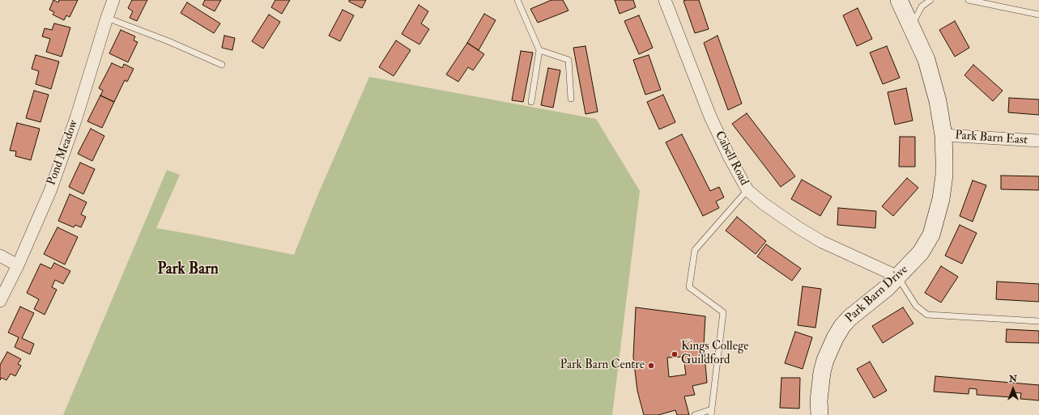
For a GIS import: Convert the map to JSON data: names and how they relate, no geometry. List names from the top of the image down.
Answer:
{
  "streets": {
    "street": [
      "Park Barn East",
      "Pond Meadow",
      "Cabell Road",
      "Park Barn Drive"
    ]
  },
  "crossings": [
    ["Park Barn East", "Park Barn Drive"],
    ["Cabell Road", "Park Barn Drive"]
  ],
  "districts": ["Park Barn"],
  "places": ["Kings College Guildford", "Park Barn Centre"],
  "north": "top"
}
